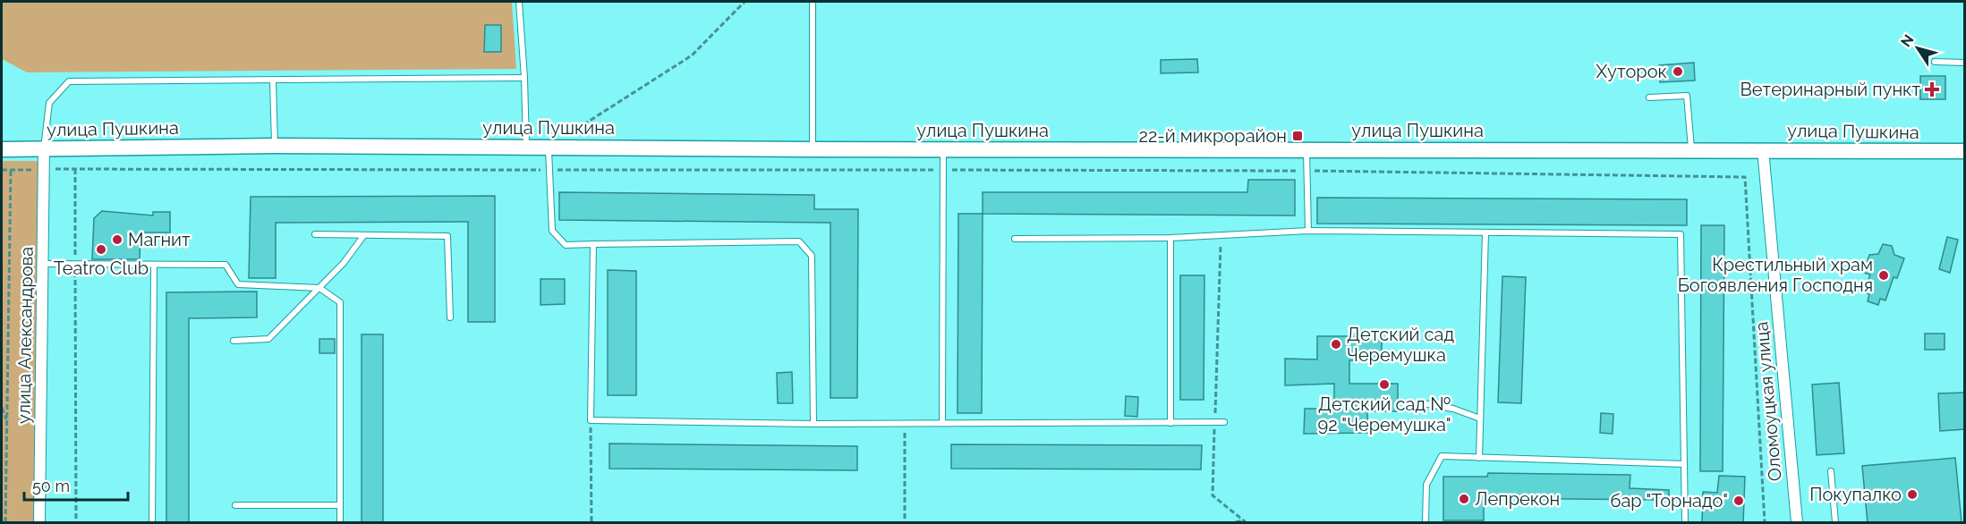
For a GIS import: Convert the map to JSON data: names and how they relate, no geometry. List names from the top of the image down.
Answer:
{
  "streets": {
    "street": ["улица Пушкина", "улица Александрова", "Оломоуцкая улица"]
  },
  "crossings": [
    ["улица Пушкина", "улица Александрова"],
    ["улица Пушкина", "Оломоуцкая улица"]
  ],
  "places": {
    "other": [
      "Хуторок",
      "Магнит",
      "Teatro Club",
      "Крестильный храм Богоявления Господня",
      "Детский сад Черемушка",
      "Детский сад № 92 \"Черемушка\"",
      "Покупалко",
      "Лепрекон",
      "бар \"Торнадо\""
    ],
    "health": ["Ветеринарный пункт"],
    "transit": ["22-й микрорайон"]
  },
  "scale_bar": "50 m",
  "north": "top left"
}
